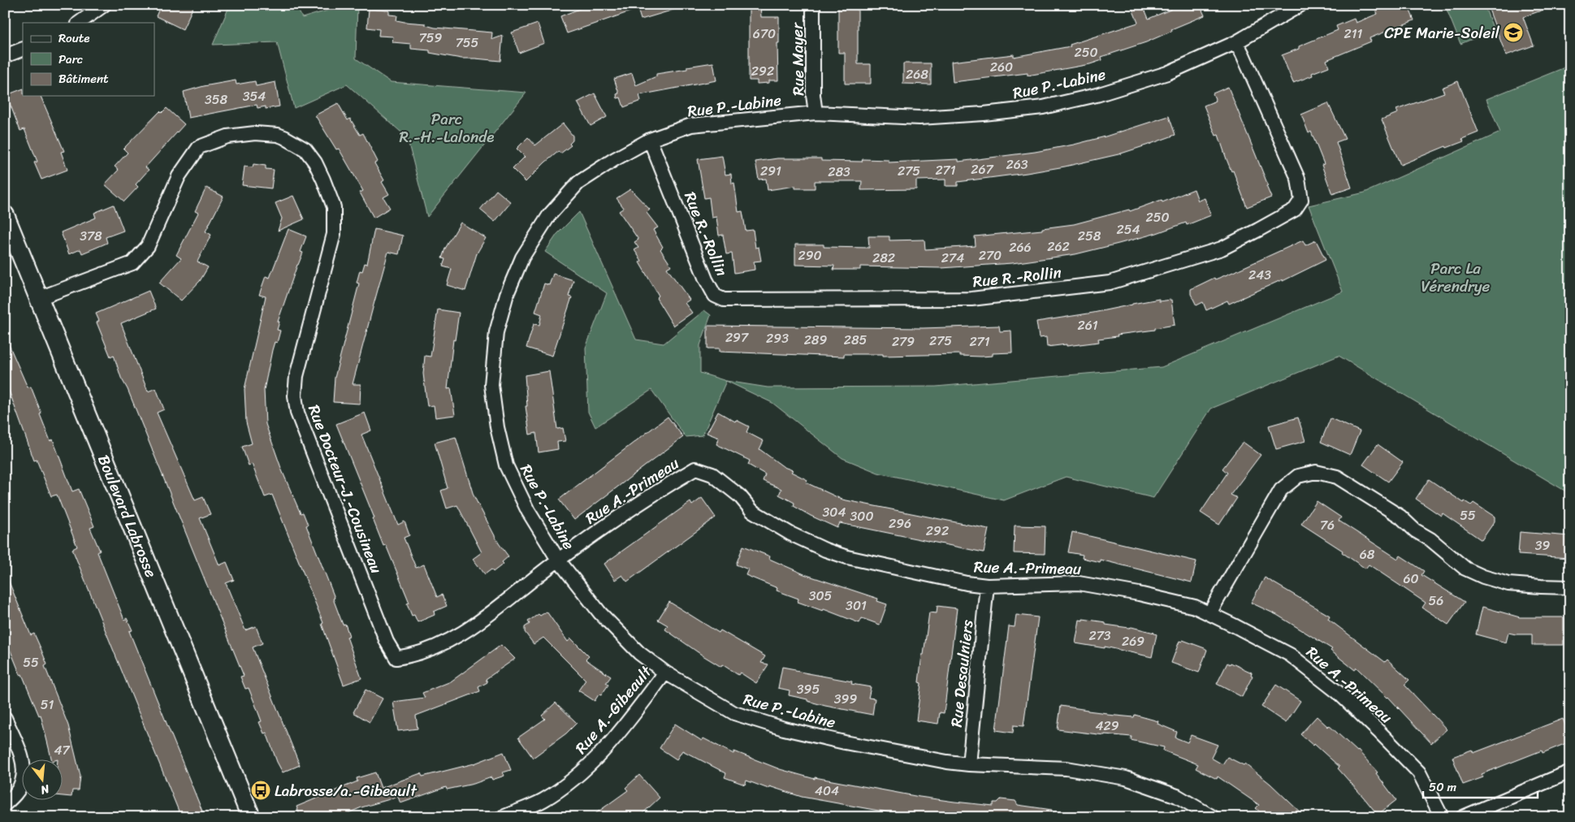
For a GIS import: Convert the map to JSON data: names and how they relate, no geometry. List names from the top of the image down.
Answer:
{
  "streets": {
    "main road": ["Boulevard Labrosse"],
    "street": [
      "Rue Mayer",
      "Rue P.-Labine",
      "Rue R.-Rollin",
      "Rue Docteur-J.-Cousineau",
      "Rue A.-Primeau",
      "Rue Desaulniers",
      "Rue A.-Gibeault"
    ]
  },
  "crossings": [
    ["Rue Mayer", "Rue P.-Labine"],
    ["Rue P.-Labine", "Rue R.-Rollin"],
    ["Rue P.-Labine", "Rue Docteur-J.-Cousineau"],
    ["Rue P.-Labine", "Rue A.-Primeau"],
    ["Rue P.-Labine", "Rue Desaulniers"],
    ["Rue P.-Labine", "Rue A.-Gibeault"],
    ["Rue Docteur-J.-Cousineau", "Rue A.-Primeau"],
    ["Rue Docteur-J.-Cousineau", "Boulevard Labrosse"],
    ["Rue A.-Primeau", "Rue Desaulniers"]
  ],
  "parks": ["Parc R.-H.-Lalonde", "Parc La Vérendrye"],
  "places": {
    "school or university": ["CPE Marie-Soleil"],
    "bus stop": ["Labrosse/a.-Gibeault"]
  },
  "house_numbers": [
    "670",
    "211",
    "759",
    "755",
    "250",
    "260",
    "292",
    "268",
    "354",
    "358",
    "263",
    "267",
    "271",
    "291",
    "275",
    "283",
    "250",
    "254",
    "378",
    "258",
    "262",
    "266",
    "290",
    "270",
    "282",
    "274",
    "243",
    "261",
    "297",
    "293",
    "289",
    "285",
    "275",
    "279",
    "271",
    "304",
    "55",
    "300",
    "296",
    "76",
    "292",
    "39",
    "68",
    "60",
    "305",
    "56",
    "301",
    "273",
    "269",
    "55",
    "395",
    "399",
    "51",
    "429",
    "47",
    "404"
  ],
  "legend": ["Route", "Parc", "Bâtiment"],
  "scale_bar": "50 m",
  "north": "bottom"
}
